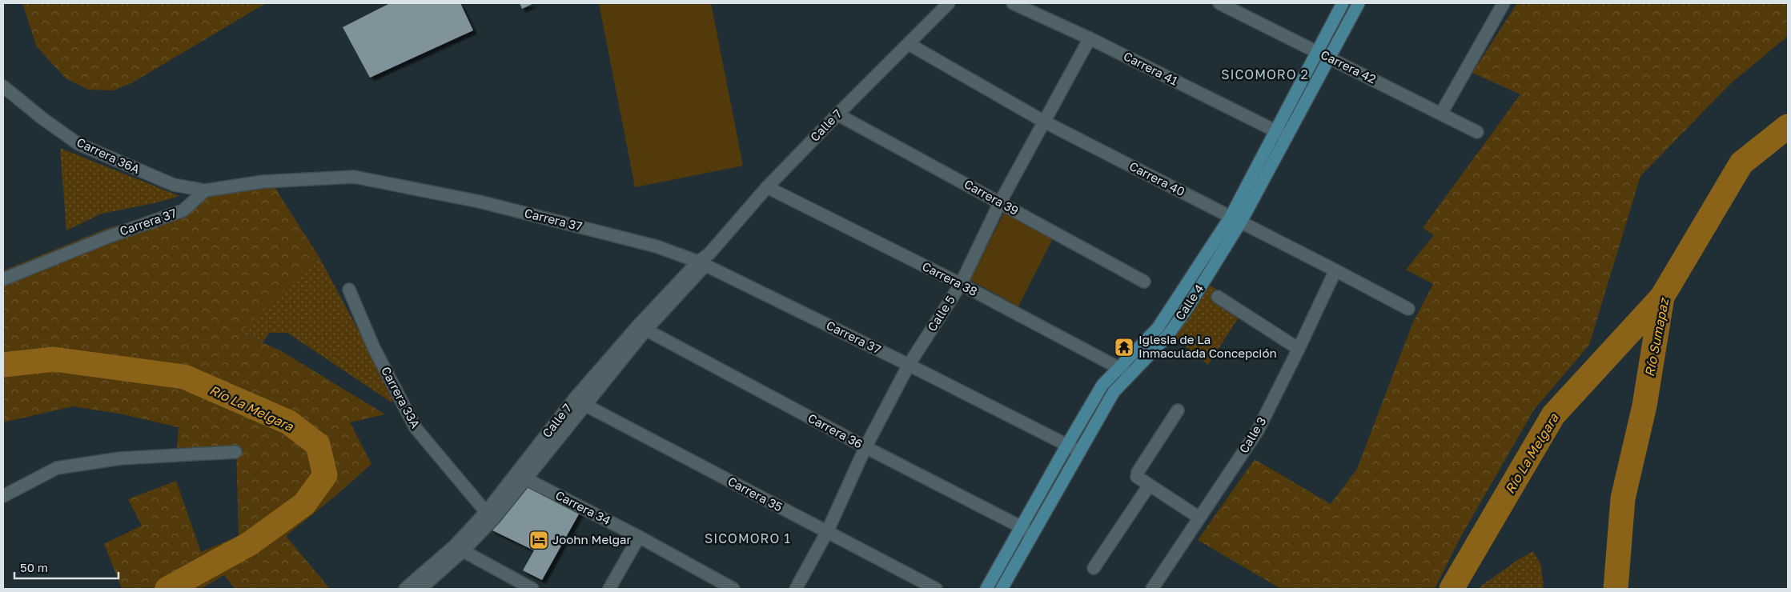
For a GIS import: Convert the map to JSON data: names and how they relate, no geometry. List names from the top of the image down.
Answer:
{
  "streets": {
    "main road": ["Calle 4"],
    "street": [
      "Carrera 42",
      "Carrera 41",
      "Calle 7",
      "Carrera 36A",
      "Carrera 40",
      "Carrera 39",
      "Carrera 37",
      "Carrera 38",
      "Calle 5",
      "Carrera 33A",
      "Carrera 36",
      "Calle 3",
      "Carrera 35",
      "Carrera 34"
    ]
  },
  "crossings": [
    ["Carrera 42", "Calle 4"],
    ["Carrera 41", "Calle 4"],
    ["Carrera 41", "Calle 5"],
    ["Calle 7", "Carrera 40"],
    ["Calle 7", "Carrera 39"],
    ["Calle 7", "Carrera 37"],
    ["Calle 7", "Carrera 38"],
    ["Calle 7", "Carrera 33A"],
    ["Calle 7", "Carrera 36"],
    ["Calle 7", "Carrera 35"],
    ["Calle 7", "Carrera 34"],
    ["Carrera 36A", "Carrera 37"],
    ["Carrera 40", "Calle 4"],
    ["Carrera 40", "Calle 5"],
    ["Carrera 40", "Calle 3"],
    ["Carrera 39", "Calle 5"],
    ["Carrera 37", "Calle 4"],
    ["Carrera 37", "Calle 5"],
    ["Carrera 38", "Calle 4"],
    ["Carrera 38", "Calle 5"],
    ["Calle 4", "Carrera 36"],
    ["Calle 5", "Carrera 36"],
    ["Calle 5", "Carrera 35"]
  ],
  "districts": ["SICOMORO 2", "SICOMORO 1"],
  "water": ["Río Sumapaz", "Río La Melgara"],
  "places": {
    "temple": ["Iglesia de La Inmaculada Concepción"],
    "hotel": ["Joohn Melgar"]
  },
  "scale_bar": "50 m"
}
